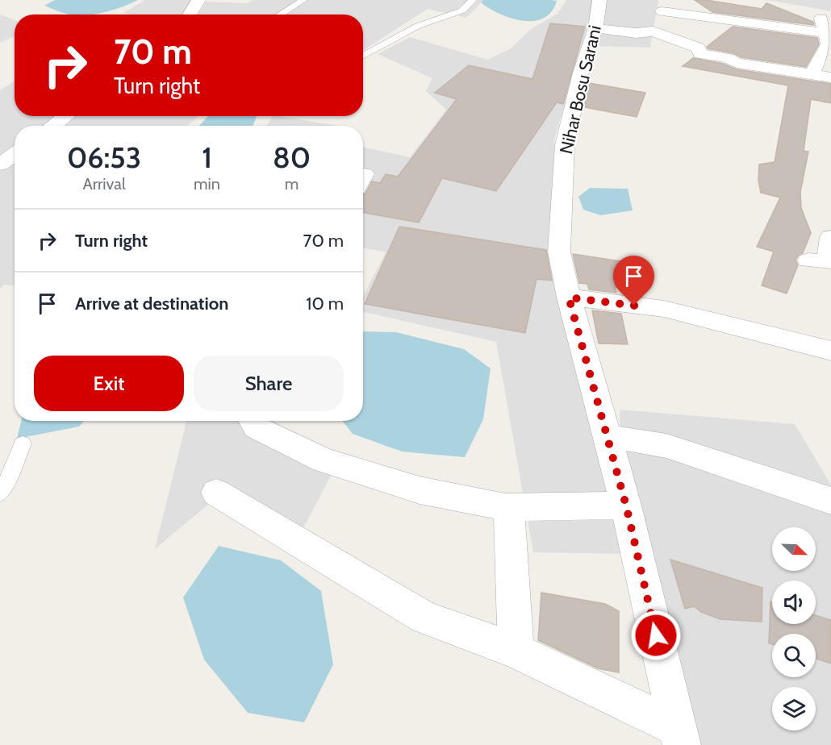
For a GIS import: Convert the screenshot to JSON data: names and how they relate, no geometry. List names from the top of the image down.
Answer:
{
  "streets": {
    "street": ["Nihar Bosu Sarani"]
  },
  "north": "bottom right",
  "page": {
    "turn": ["70 m", "Turn right"],
    "eta": [
      "06:53",
      "Arrival",
      "1",
      "min",
      "80",
      "m"
    ],
    "list": [
      {
        "name": "Turn right",
        "value": "70 m"
      },
      {
        "name": "Arrive at destination",
        "value": "10 m"
      }
    ],
    "buttons": ["Exit", "Share"]
  }
}
